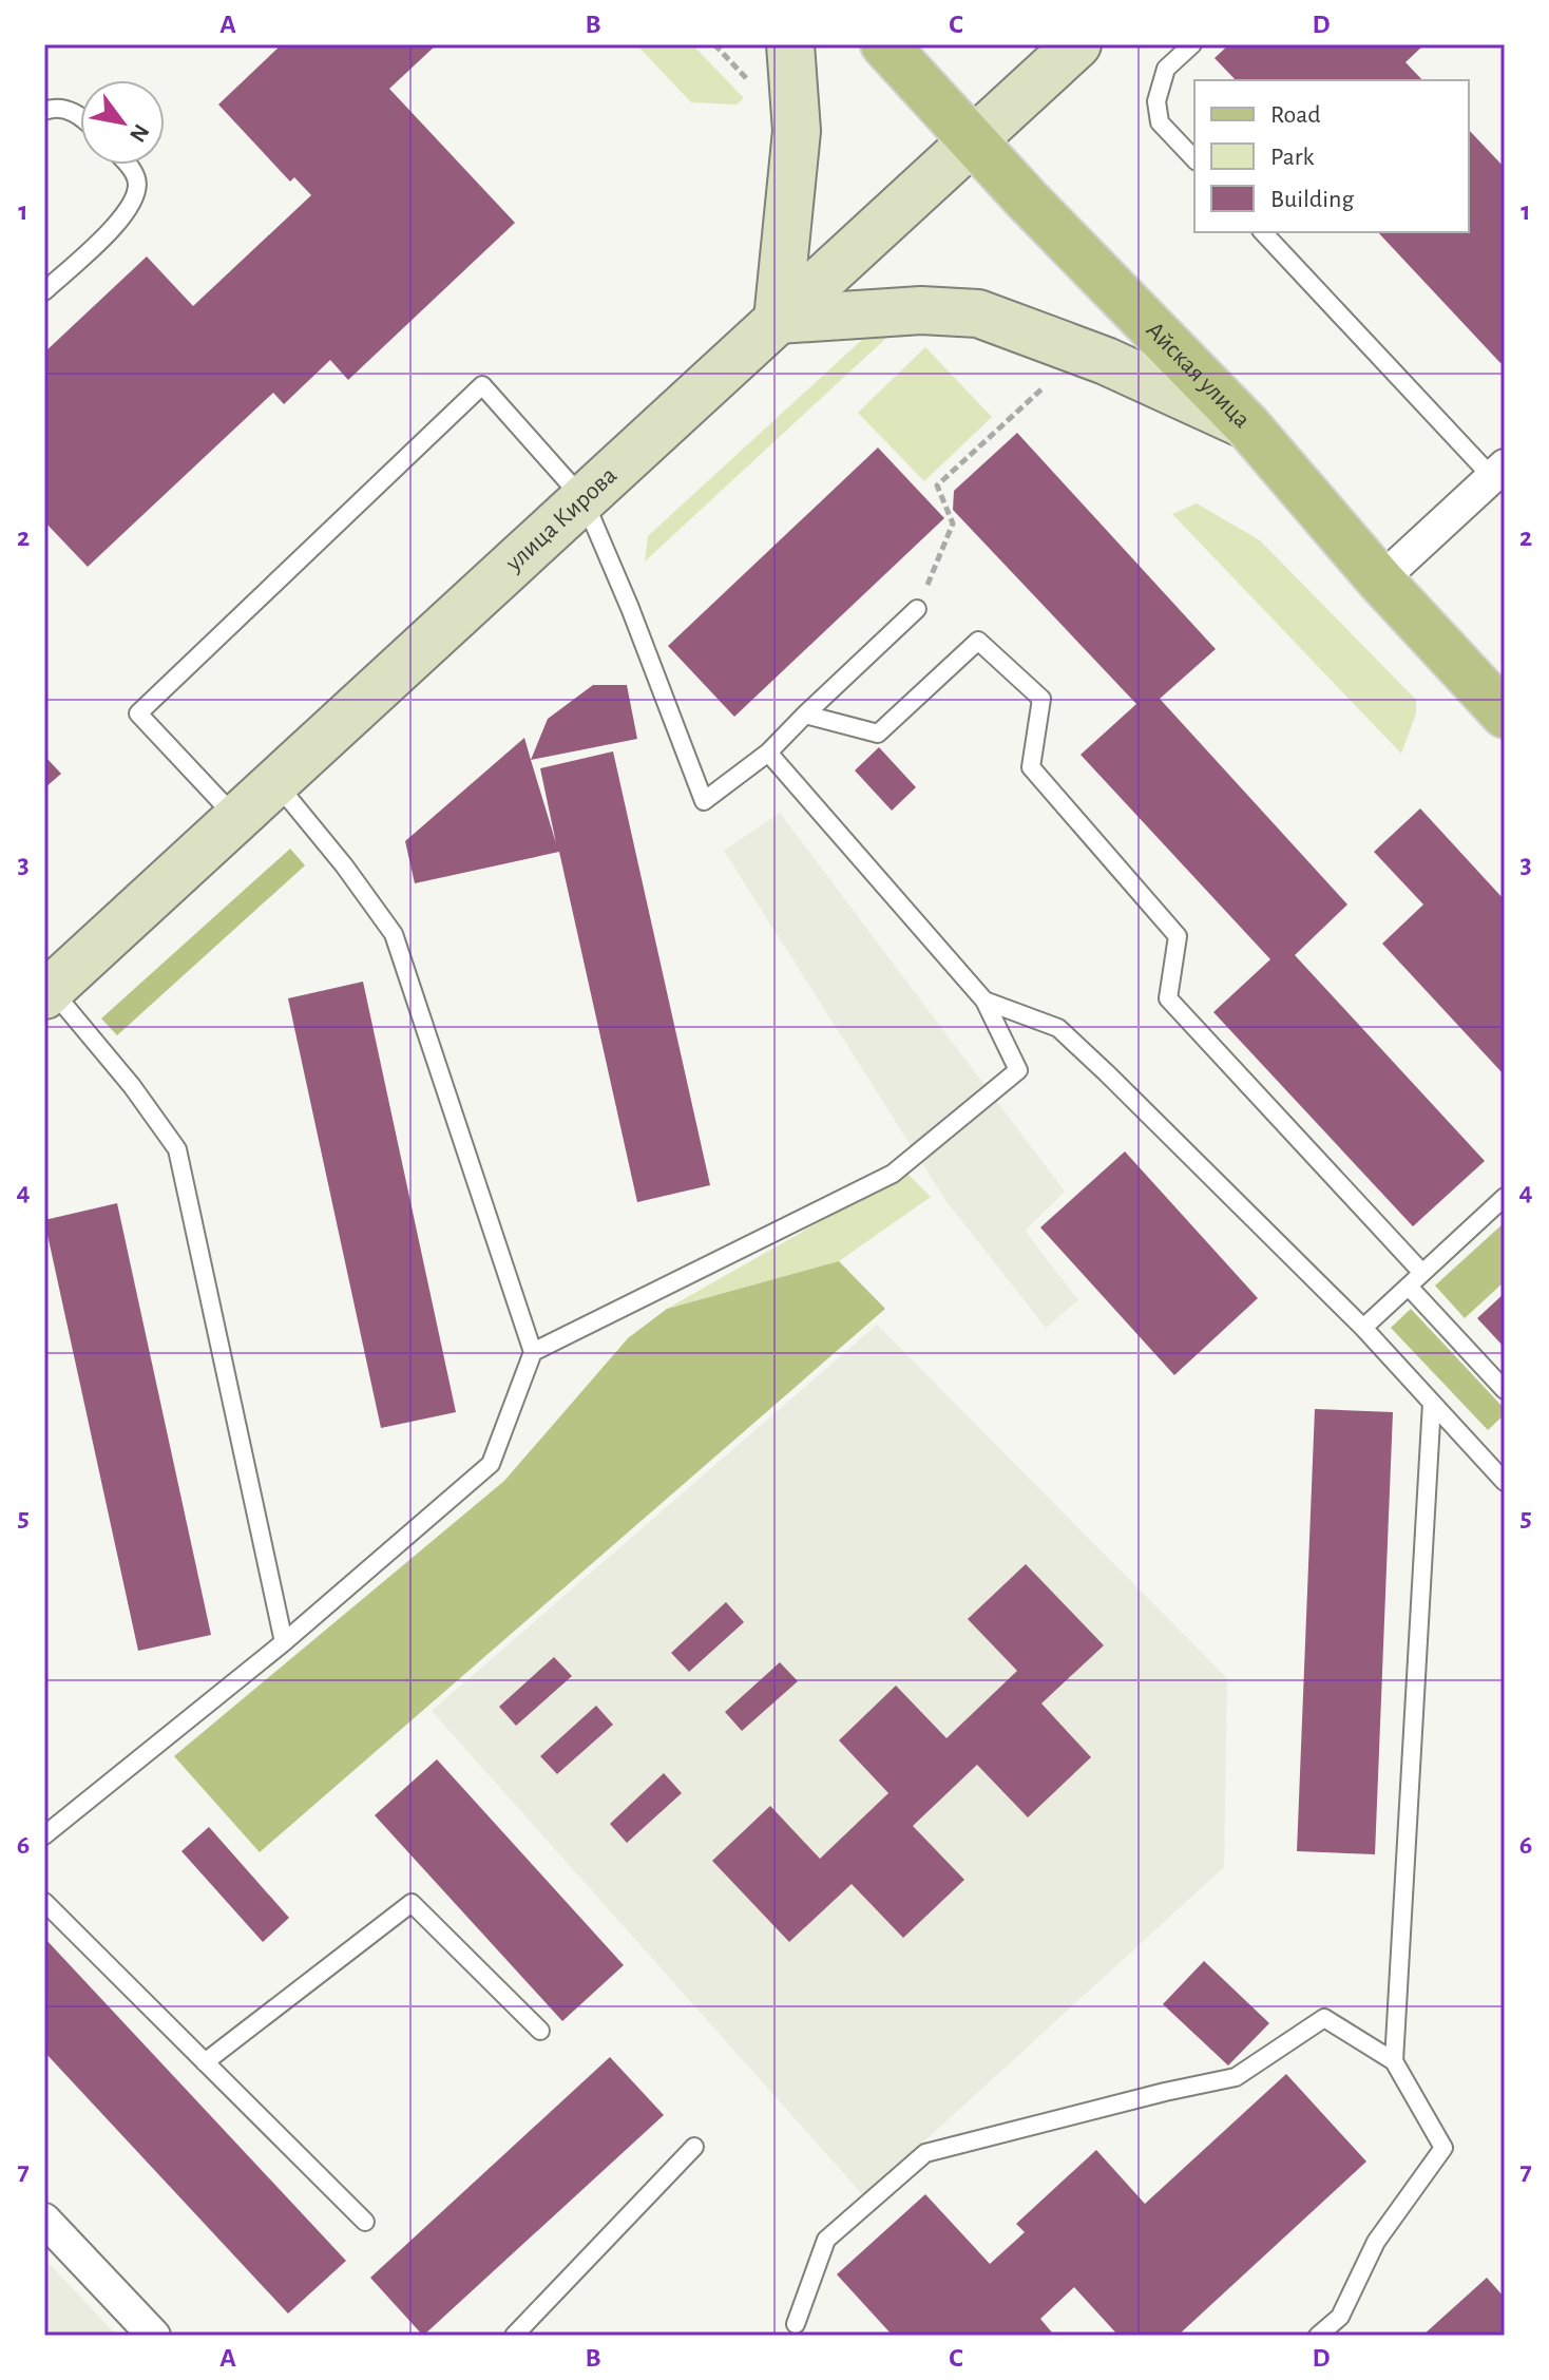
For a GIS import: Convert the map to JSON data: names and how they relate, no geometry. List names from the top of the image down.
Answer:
{
  "streets": {
    "main road": ["Айская улица", "улица Кирова"]
  },
  "crossings": [
    ["Айская улица", "улица Кирова"]
  ],
  "legend": ["Road", "Park", "Building"],
  "north": "bottom right",
  "grid": {
    "columns": [
      "A",
      "B",
      "C",
      "D"
    ],
    "rows": [
      "1",
      "2",
      "3",
      "4",
      "5",
      "6",
      "7"
    ]
  }
}
